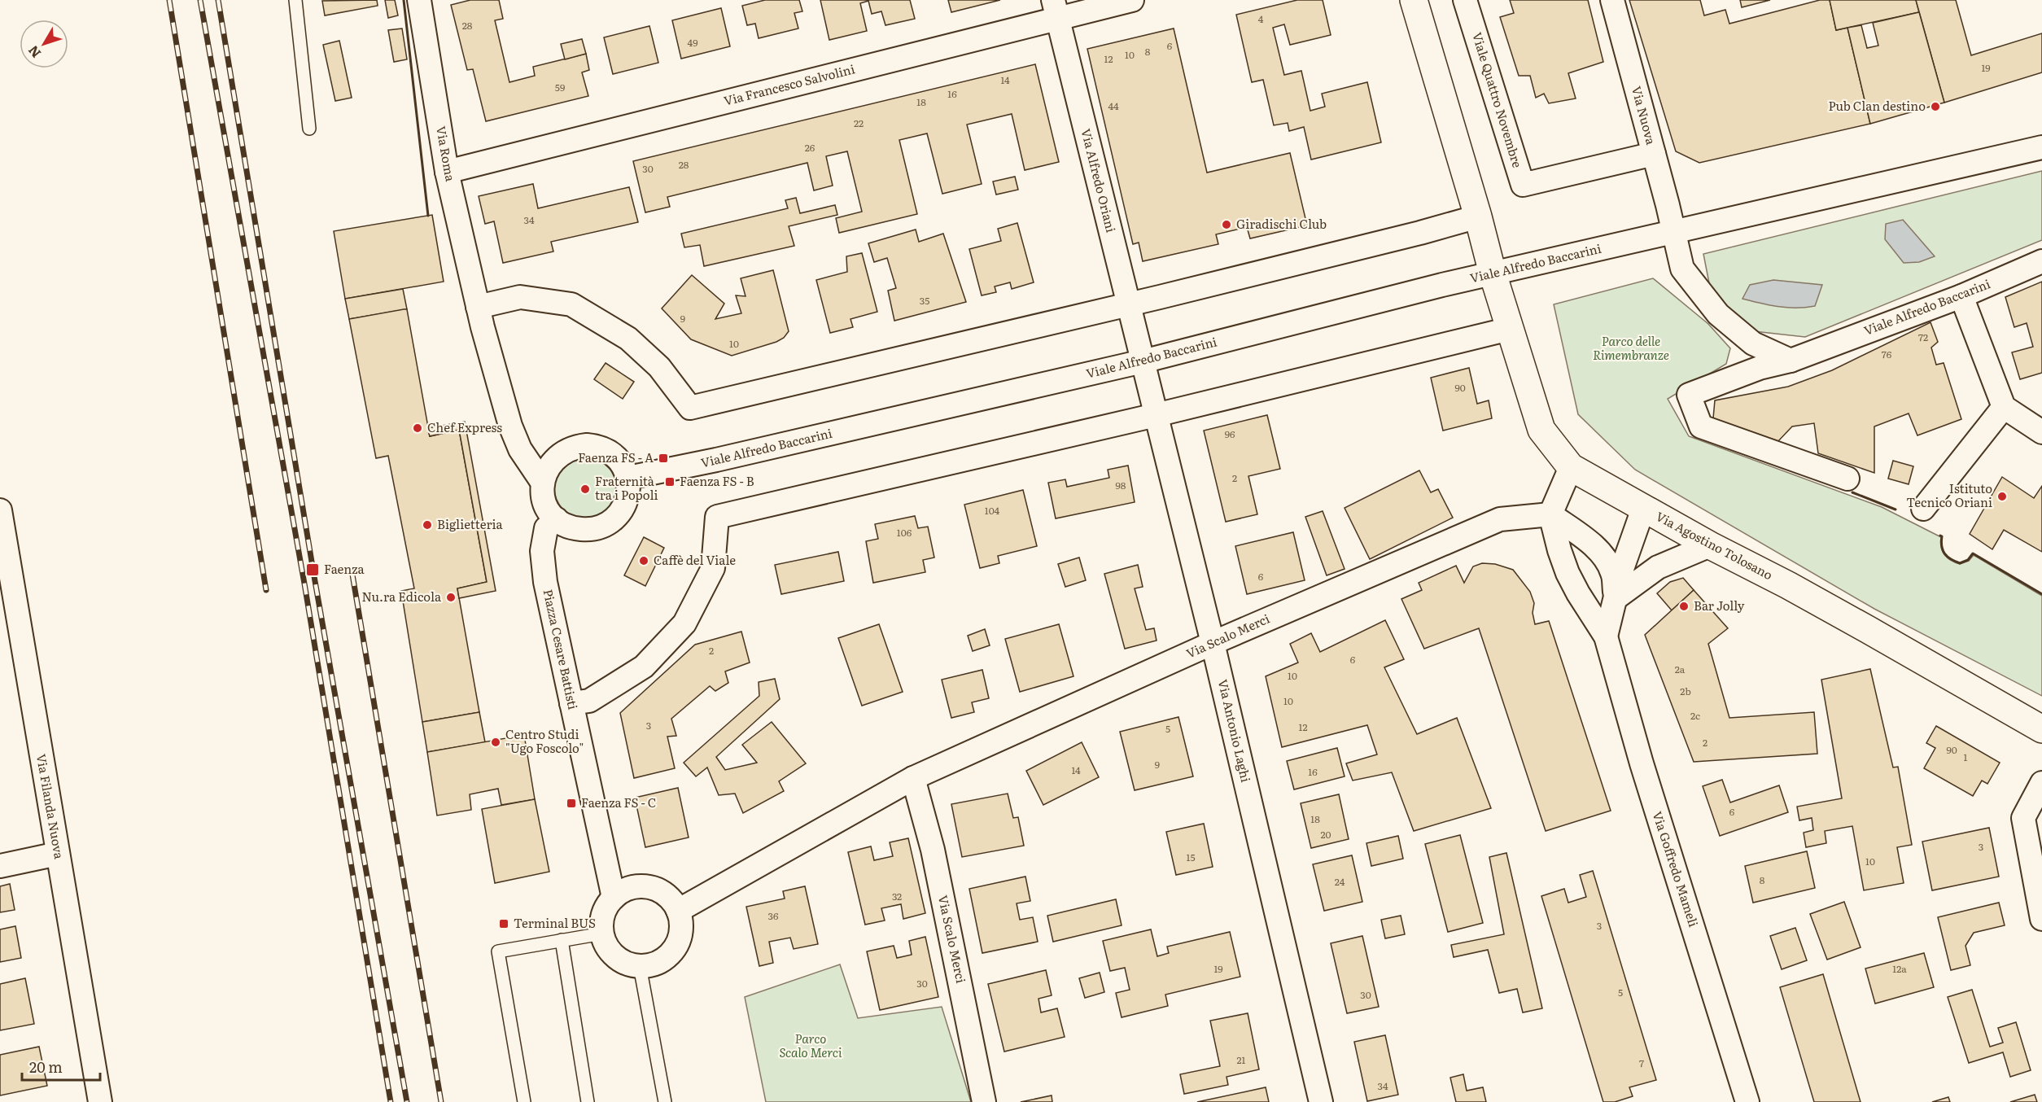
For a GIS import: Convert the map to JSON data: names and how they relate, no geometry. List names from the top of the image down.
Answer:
{
  "streets": {
    "main road": ["Via Agostino Tolosano"],
    "street": [
      "Via Francesco Salvolini",
      "Viale Quattro Novembre",
      "Via Nuova",
      "Via Roma",
      "Via Alfredo Oriani",
      "Viale Alfredo Baccarini",
      "Via Scalo Merci",
      "Piazza Cesare Battisti",
      "Via Antonio Laghi",
      "Via Filanda Nuova",
      "Via Goffredo Mameli"
    ]
  },
  "crossings": [
    ["Via Francesco Salvolini", "Via Roma"],
    ["Via Francesco Salvolini", "Via Alfredo Oriani"],
    ["Viale Quattro Novembre", "Via Nuova"],
    ["Via Nuova", "Viale Alfredo Baccarini"],
    ["Via Alfredo Oriani", "Viale Alfredo Baccarini"],
    ["Via Alfredo Oriani", "Via Antonio Laghi"],
    ["Viale Alfredo Baccarini", "Via Agostino Tolosano"],
    ["Viale Alfredo Baccarini", "Piazza Cesare Battisti"],
    ["Viale Alfredo Baccarini", "Via Antonio Laghi"],
    ["Via Scalo Merci", "Piazza Cesare Battisti"],
    ["Via Scalo Merci", "Via Antonio Laghi"],
    ["Via Scalo Merci", "Via Goffredo Mameli"]
  ],
  "parks": ["Parco delle Rimembranze", "Parco Scalo Merci"],
  "places": {
    "other": [
      "Pub Clan destino",
      "Giradischi Club",
      "Chef Express",
      "Fraternità tra i Popoli",
      "Istituto Tecnico Oriani",
      "Biglietteria",
      "Caffè del Viale",
      "Nu.ra Edicola",
      "Bar Jolly",
      "Centro Studi \"Ugo Foscolo\""
    ],
    "transit": [
      "Faenza FS - A",
      "Faenza FS - B",
      "Faenza",
      "Faenza FS - C",
      "Terminal BUS"
    ]
  },
  "house_numbers": [
    "4",
    "28",
    "49",
    "6",
    "8",
    "10",
    "12",
    "19",
    "14",
    "59",
    "16",
    "18",
    "44",
    "22",
    "26",
    "28",
    "30",
    "34",
    "35",
    "9",
    "72",
    "10",
    "76",
    "90",
    "96",
    "2",
    "98",
    "104",
    "106",
    "6",
    "2",
    "6",
    "2a",
    "10",
    "2b",
    "10",
    "2c",
    "3",
    "12",
    "5",
    "2",
    "90",
    "1",
    "9",
    "14",
    "16",
    "6",
    "18",
    "20",
    "3",
    "15",
    "10",
    "8",
    "24",
    "32",
    "36",
    "3",
    "19",
    "12a",
    "30",
    "5",
    "30",
    "21",
    "7",
    "34"
  ],
  "scale_bar": "20 m",
  "north": "bottom left"
}
